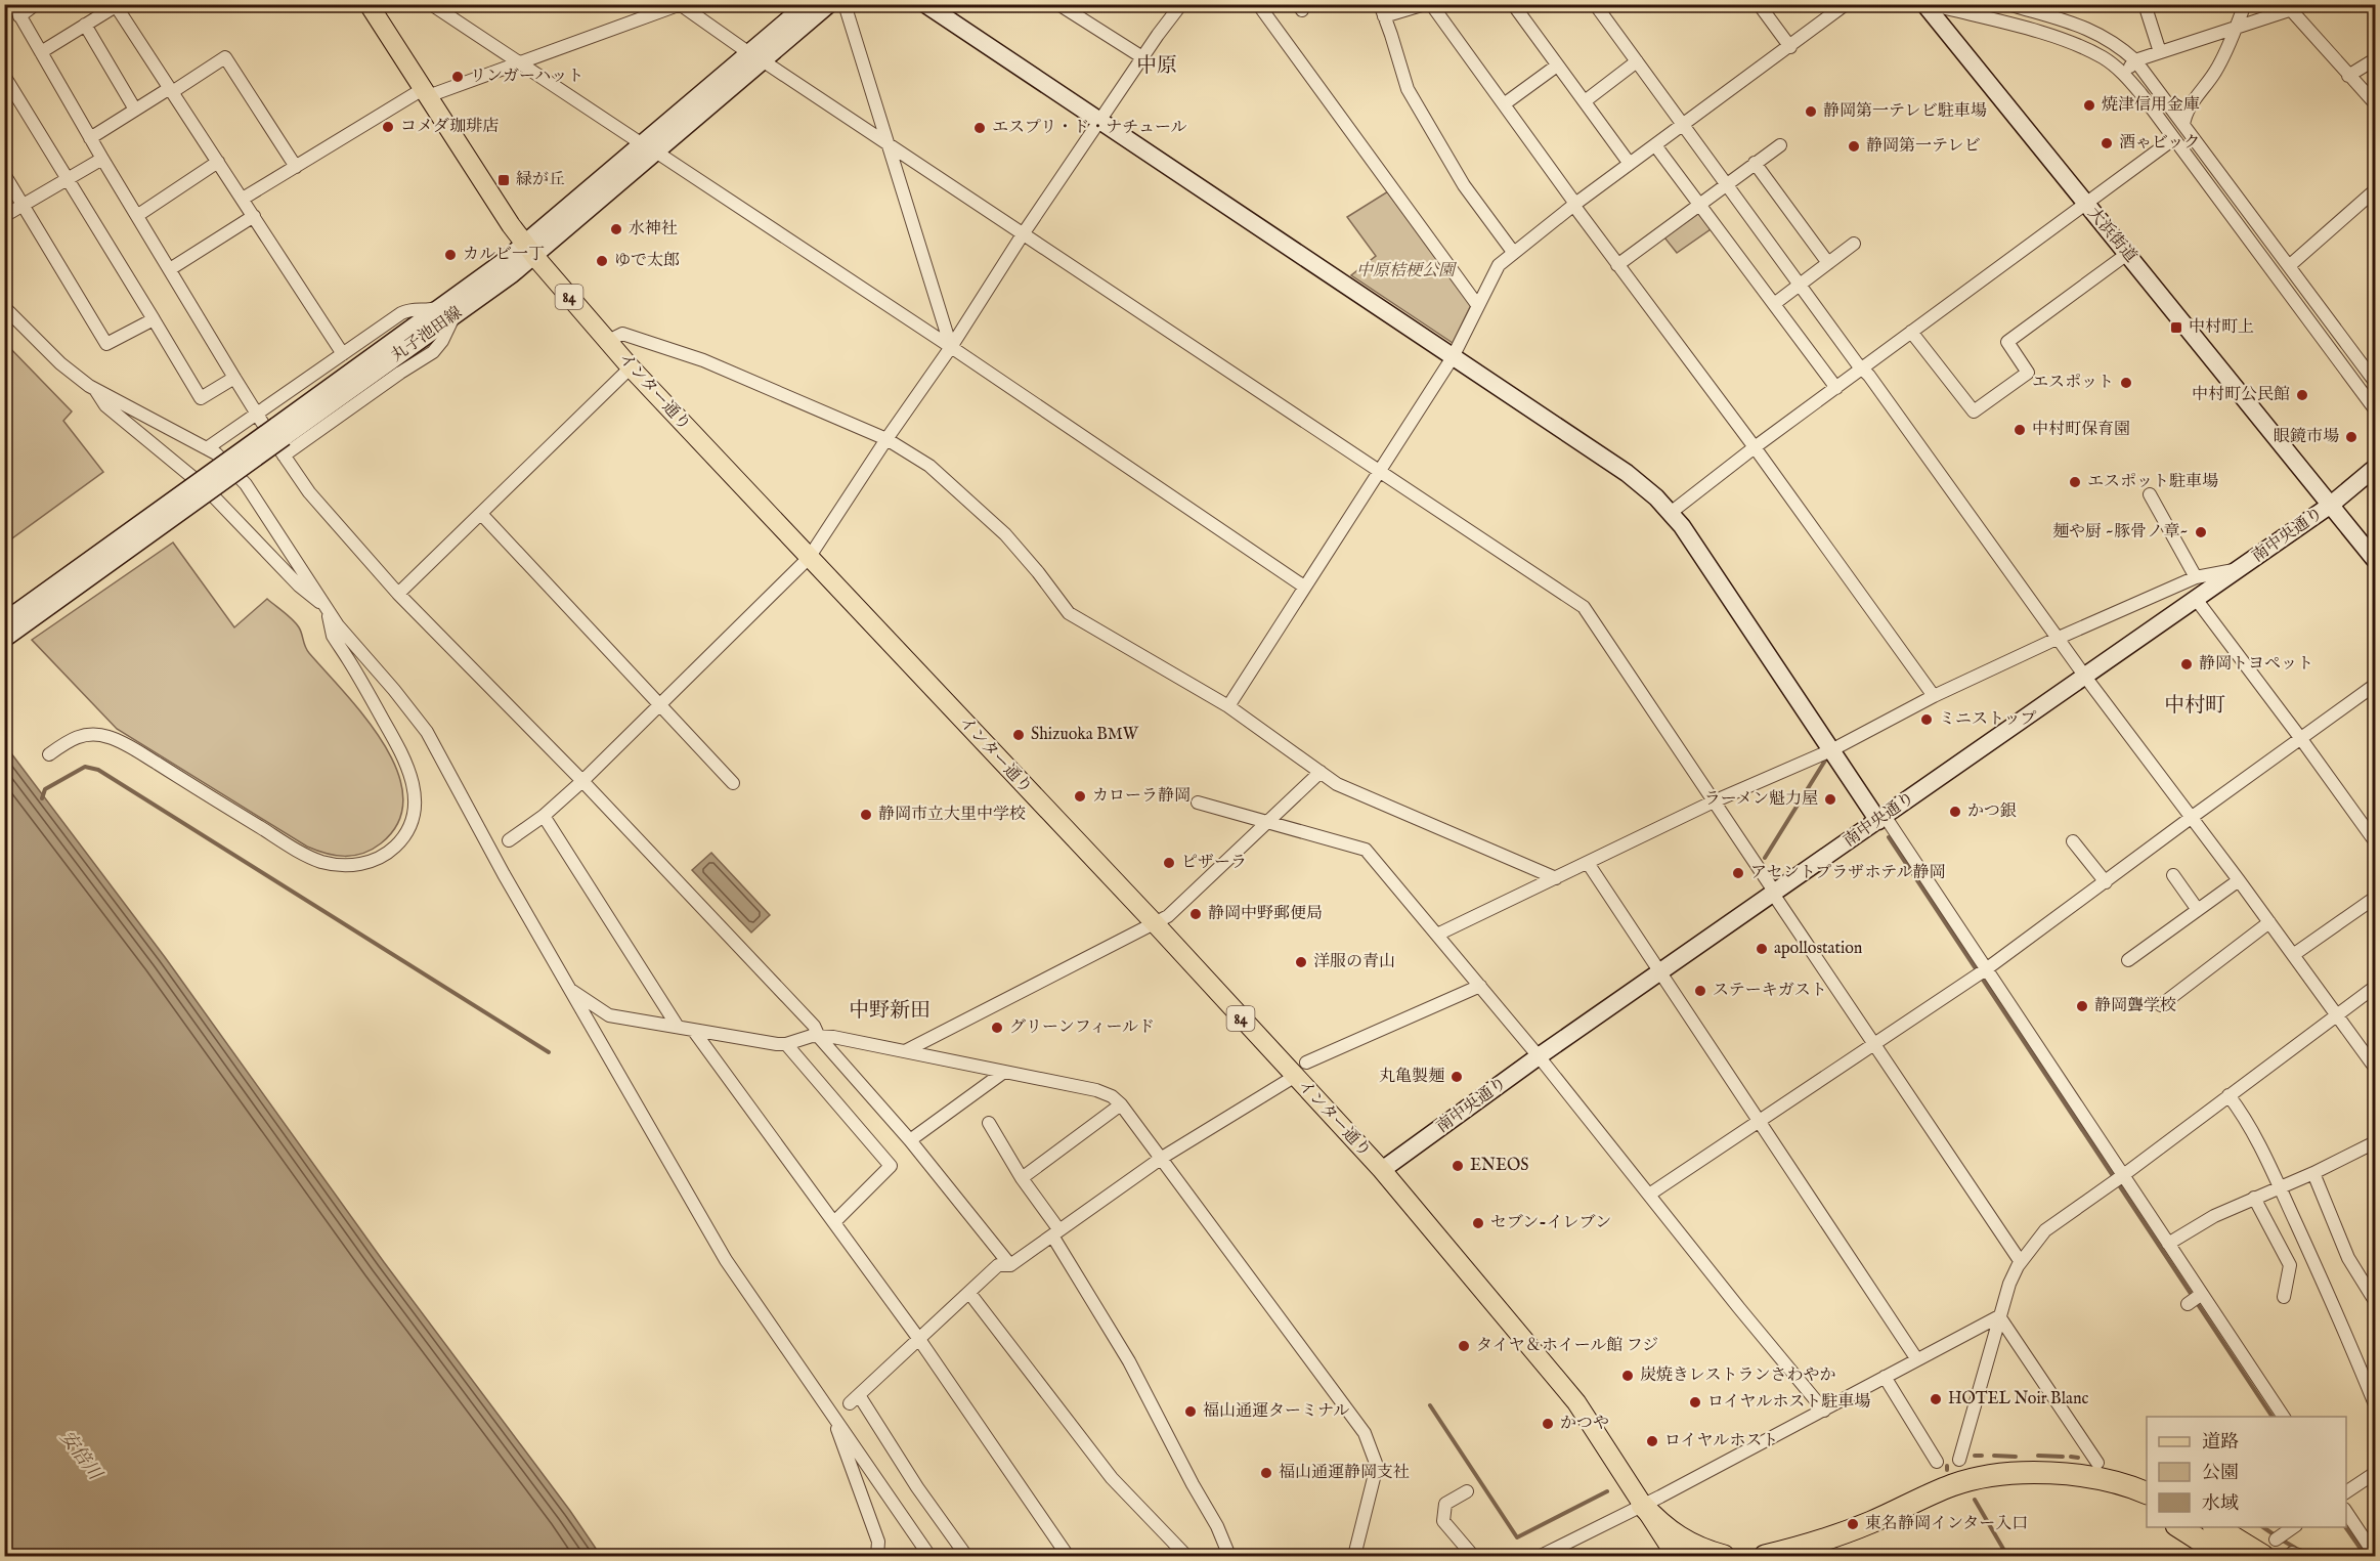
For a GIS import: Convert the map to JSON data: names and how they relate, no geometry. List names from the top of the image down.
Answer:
{
  "streets": {
    "main road": ["84", "インター通り"],
    "street": ["大浜街道", "丸子池田線", "南中央通り"]
  },
  "crossings": [
    ["大浜街道", "南中央通り"],
    ["丸子池田線", "インター通り"],
    ["インター通り", "南中央通り"]
  ],
  "districts": ["中原", "中村町", "中野新田"],
  "water": ["安倍川"],
  "parks": ["中原桔梗公園"],
  "places": {
    "other": [
      "リンガーハット",
      "焼津信用金庫",
      "静岡第一テレビ駐車場",
      "コメダ珈琲店",
      "エスプリ・ド・ナチュール",
      "酒ゃビック",
      "静岡第一テレビ",
      "水神社",
      "カルビ一丁",
      "ゆで太郎",
      "エスポット",
      "中村町公民館",
      "中村町保育園",
      "眼鏡市場",
      "エスポット駐車場",
      "麺や厨 ~豚骨ノ章~",
      "静岡トヨペット",
      "ミニストップ",
      "Shizuoka BMW",
      "カローラ静岡",
      "ラーメン魁力屋",
      "かつ銀",
      "静岡市立大里中学校",
      "ピザーラ",
      "アセントプラザホテル静岡",
      "静岡中野郵便局",
      "apollostation",
      "洋服の青山",
      "ステーキガスト",
      "静岡聾学校",
      "グリーンフィールド",
      "丸亀製麺",
      "ENEOS",
      "セブン-イレブン",
      "タイヤ＆ホイール館 フジ",
      "炭焼きレストランさわやか",
      "HOTEL Noir Blanc",
      "ロイヤルホスト駐車場",
      "福山通運ターミナル",
      "かつや",
      "ロイヤルホスト",
      "福山通運静岡支社",
      "東名静岡インター入口"
    ],
    "transit": ["緑が丘", "中村町上"]
  },
  "legend": ["道路", "公園", "水域"]
}
